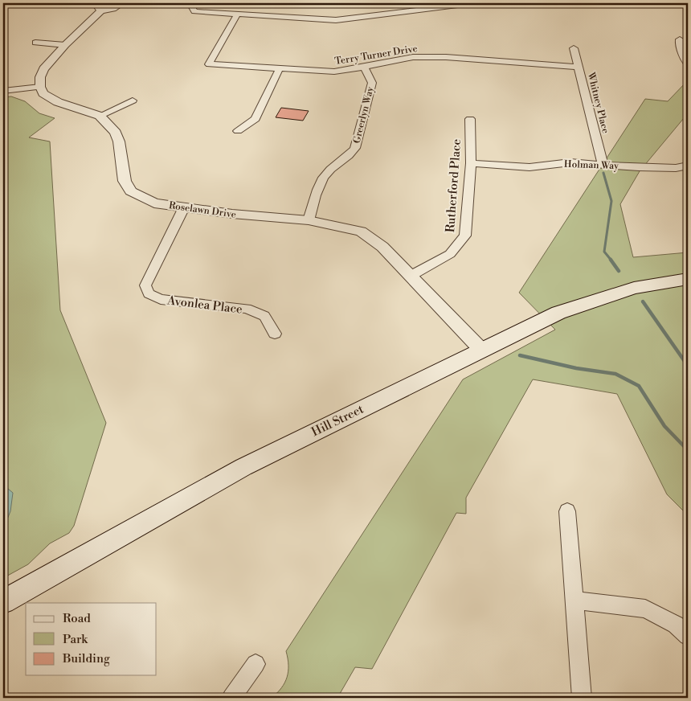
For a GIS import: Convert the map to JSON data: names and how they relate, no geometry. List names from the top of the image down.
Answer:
{
  "streets": {
    "main road": ["Hill Street"],
    "street": [
      "Terry Turner Drive",
      "Whitney Place",
      "Greerlyn Way",
      "Holman Way",
      "Rutherford Place",
      "Roselawn Drive",
      "Avonlea Place"
    ]
  },
  "crossings": [
    ["Terry Turner Drive", "Whitney Place"],
    ["Terry Turner Drive", "Greerlyn Way"],
    ["Whitney Place", "Holman Way"],
    ["Greerlyn Way", "Roselawn Drive"],
    ["Holman Way", "Rutherford Place"],
    ["Rutherford Place", "Roselawn Drive"],
    ["Roselawn Drive", "Avonlea Place"],
    ["Roselawn Drive", "Hill Street"]
  ],
  "legend": ["Road", "Park", "Building"]
}
